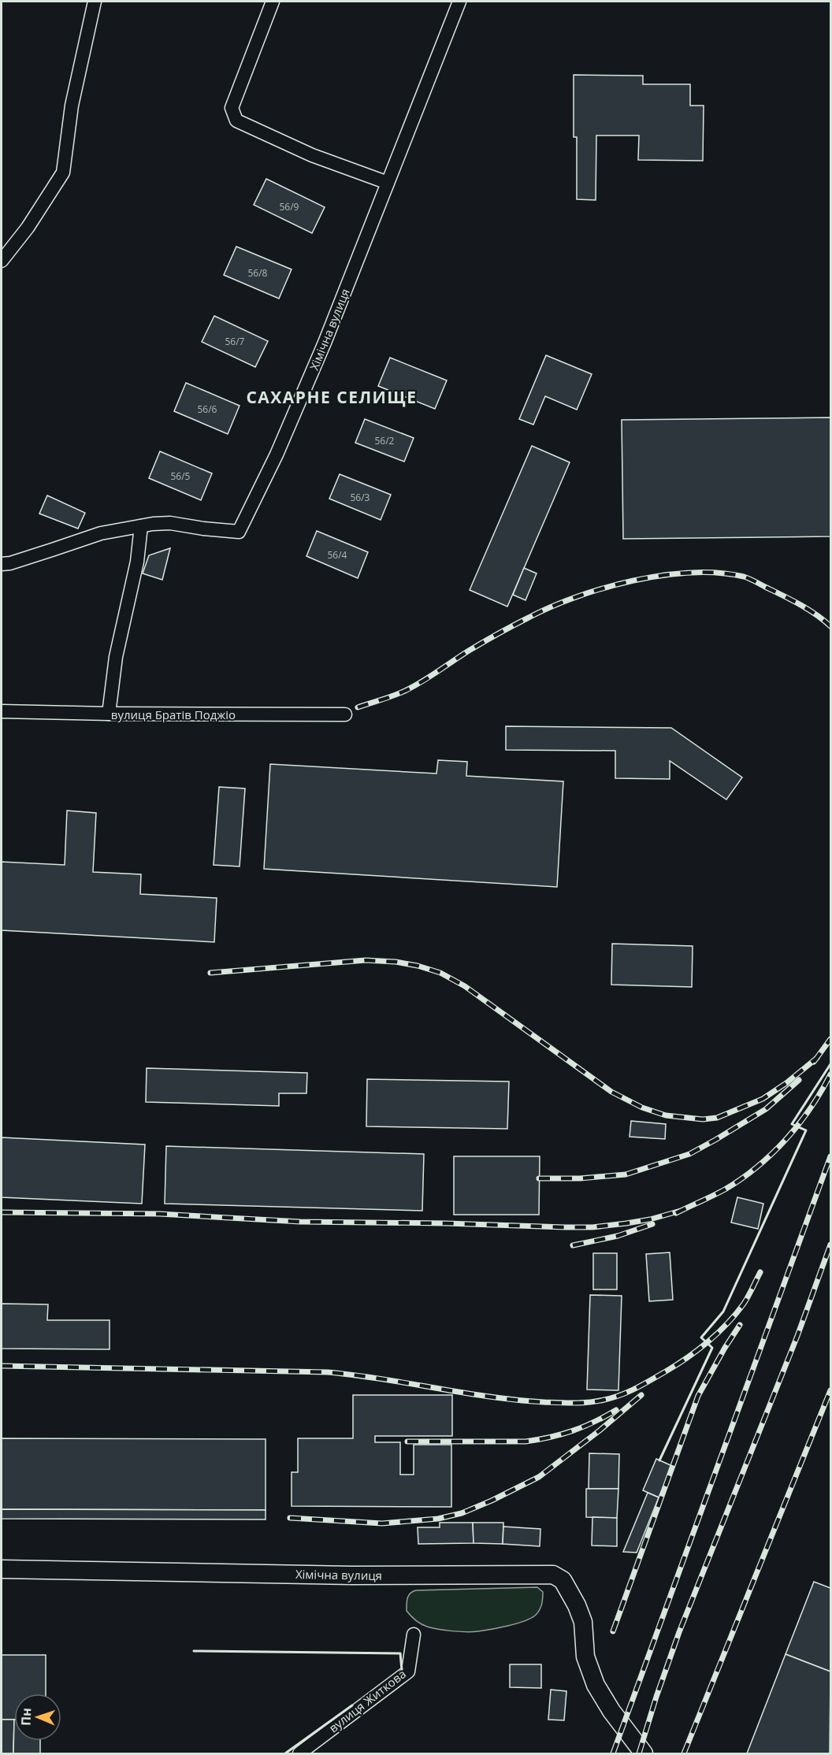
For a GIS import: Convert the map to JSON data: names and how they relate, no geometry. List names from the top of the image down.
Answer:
{
  "streets": {
    "main road": ["Хімічна вулиця"],
    "street": ["вулиця Братів Поджіо", "вулиця Житкова"]
  },
  "districts": ["САХАРНЕ СЕЛИЩЕ"],
  "house_numbers": [
    "56/9",
    "56/8",
    "56/7",
    "56/6",
    "56/2",
    "56/5",
    "56/3",
    "56/4"
  ],
  "north": "left"
}
